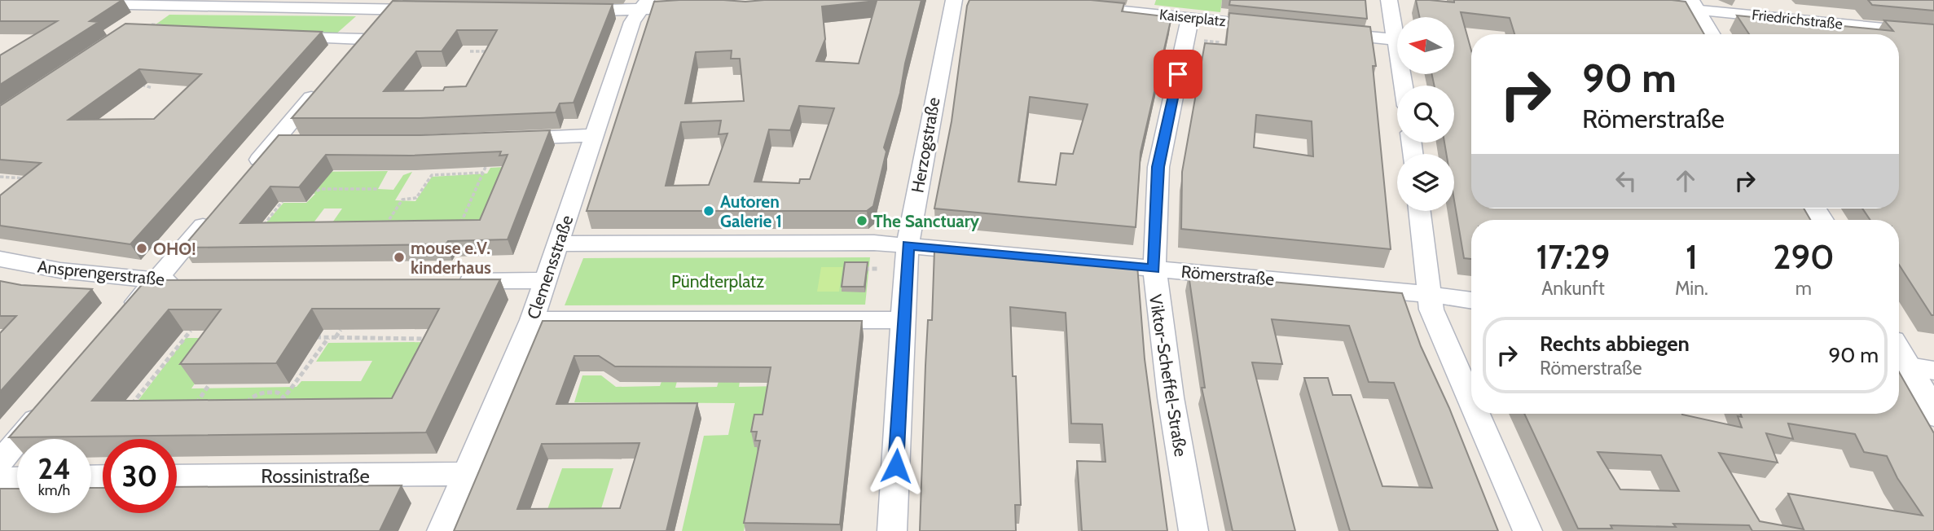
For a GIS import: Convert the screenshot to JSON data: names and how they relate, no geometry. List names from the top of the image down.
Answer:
{
  "streets": {
    "street": [
      "Kaiserplatz",
      "Friedrichstraße",
      "Herzogstraße",
      "Clemensstraße",
      "Ansprengerstraße",
      "Römerstraße",
      "Viktor-Scheffel-Straße",
      "Rossinistraße"
    ]
  },
  "crossings": [
    ["Kaiserplatz", "Viktor-Scheffel-Straße"],
    ["Herzogstraße", "Römerstraße"],
    ["Clemensstraße", "Rossinistraße"],
    ["Römerstraße", "Viktor-Scheffel-Straße"]
  ],
  "parks": ["Pündterplatz"],
  "places": [
    "Autoren Galerie 1",
    "The Sanctuary",
    "OHO!",
    "mouse e.V. kinderhaus"
  ],
  "north": "left",
  "page": {
    "turn": ["90 m", "Römerstraße"],
    "eta": [
      "17:29",
      "Ankunft",
      "1",
      "Min.",
      "290",
      "m"
    ],
    "list": [
      {
        "name": "Rechts abbiegen",
        "note": "Römerstraße",
        "value": "90 m"
      }
    ],
    "speed": "24 km/h",
    "limit": "30"
  }
}
